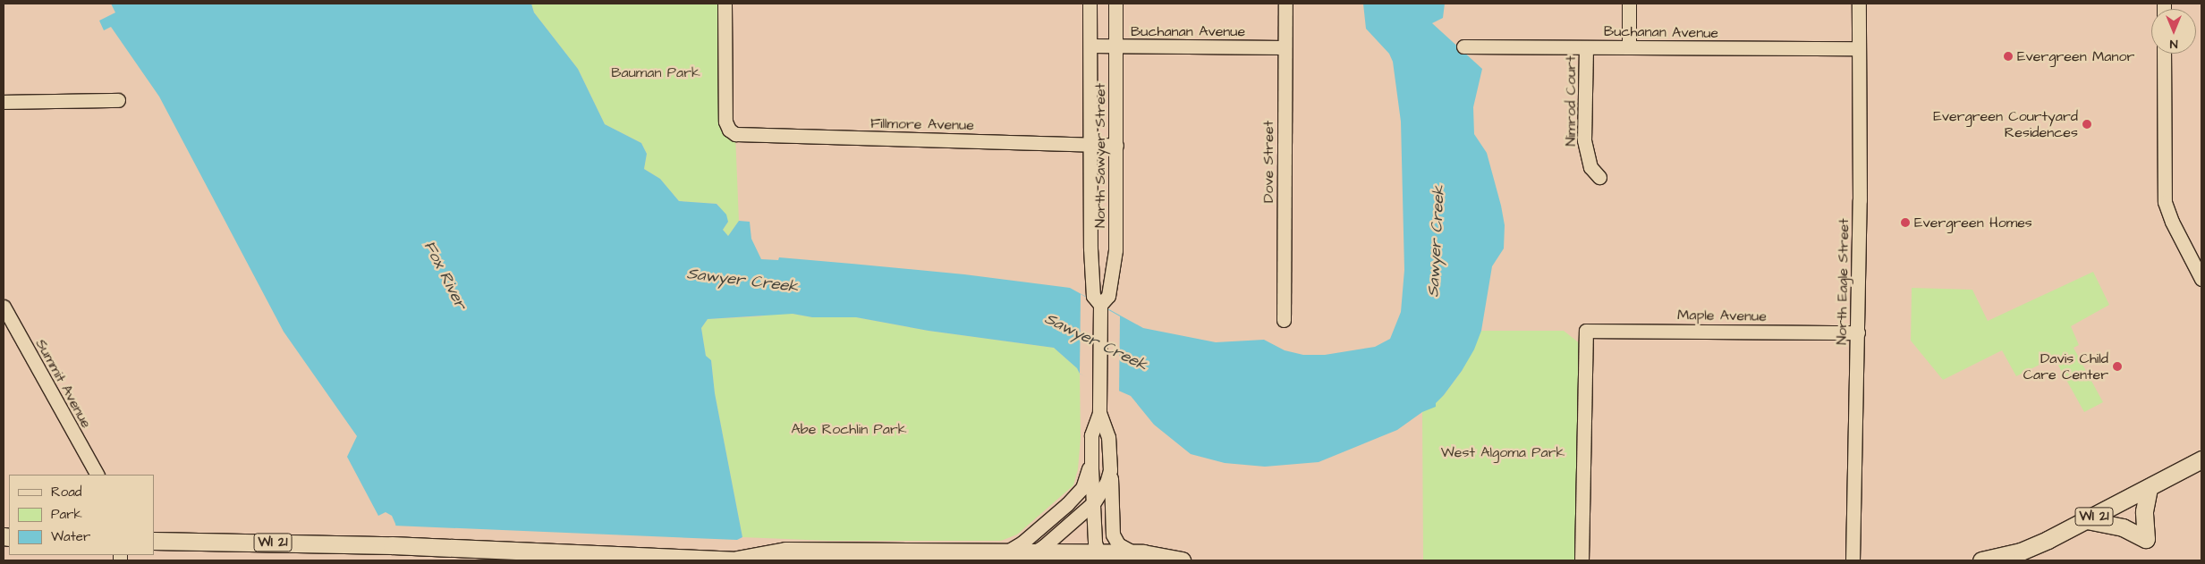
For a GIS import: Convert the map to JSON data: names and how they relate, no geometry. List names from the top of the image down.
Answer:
{
  "streets": {
    "main road": ["WI 21"],
    "street": [
      "Buchanan Avenue",
      "Nimrod Court",
      "Fillmore Avenue",
      "North Sawyer Street",
      "Dove Street",
      "North Eagle Street",
      "Maple Avenue",
      "Summit Avenue"
    ]
  },
  "crossings": [
    ["Buchanan Avenue", "Nimrod Court"],
    ["Buchanan Avenue", "North Sawyer Street"],
    ["Buchanan Avenue", "Dove Street"],
    ["Buchanan Avenue", "North Eagle Street"],
    ["Fillmore Avenue", "North Sawyer Street"],
    ["North Sawyer Street", "WI 21"],
    ["North Eagle Street", "Maple Avenue"]
  ],
  "water": ["Sawyer Creek", "Fox River"],
  "parks": ["Bauman Park", "Abe Rochlin Park", "West Algoma Park"],
  "places": [
    "Evergreen Manor",
    "Evergreen Courtyard Residences",
    "Evergreen Homes",
    "Davis Child Care Center"
  ],
  "legend": ["Road", "Park", "Water"],
  "north": "bottom"
}
